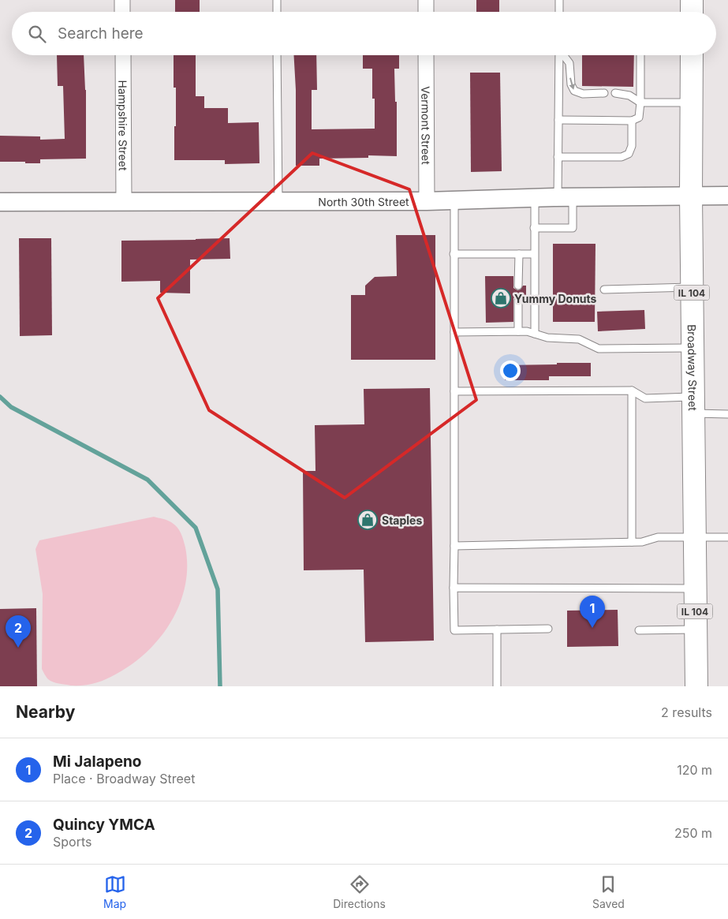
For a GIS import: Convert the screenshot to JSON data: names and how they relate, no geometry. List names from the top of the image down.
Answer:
{
  "streets": {
    "main road": ["IL 104", "Broadway Street"],
    "street": ["Hampshire Street", "Vermont Street", "North 30th Street"]
  },
  "crossings": [
    ["Hampshire Street", "North 30th Street"],
    ["Vermont Street", "North 30th Street"],
    ["North 30th Street", "Broadway Street"]
  ],
  "places": {
    "shop": ["Yummy Donuts", "Staples"]
  },
  "page": {
    "search": "Search here",
    "pins": ["1", "2"],
    "heading": ["Nearby", "2 results"],
    "list": [
      {
        "mark": "1",
        "name": "Mi Jalapeno",
        "note": "Place · Broadway Street",
        "value": "120 m"
      },
      {
        "mark": "2",
        "name": "Quincy YMCA",
        "note": "Sports",
        "value": "250 m"
      }
    ],
    "nav": ["Map", "Directions", "Saved"]
  }
}
